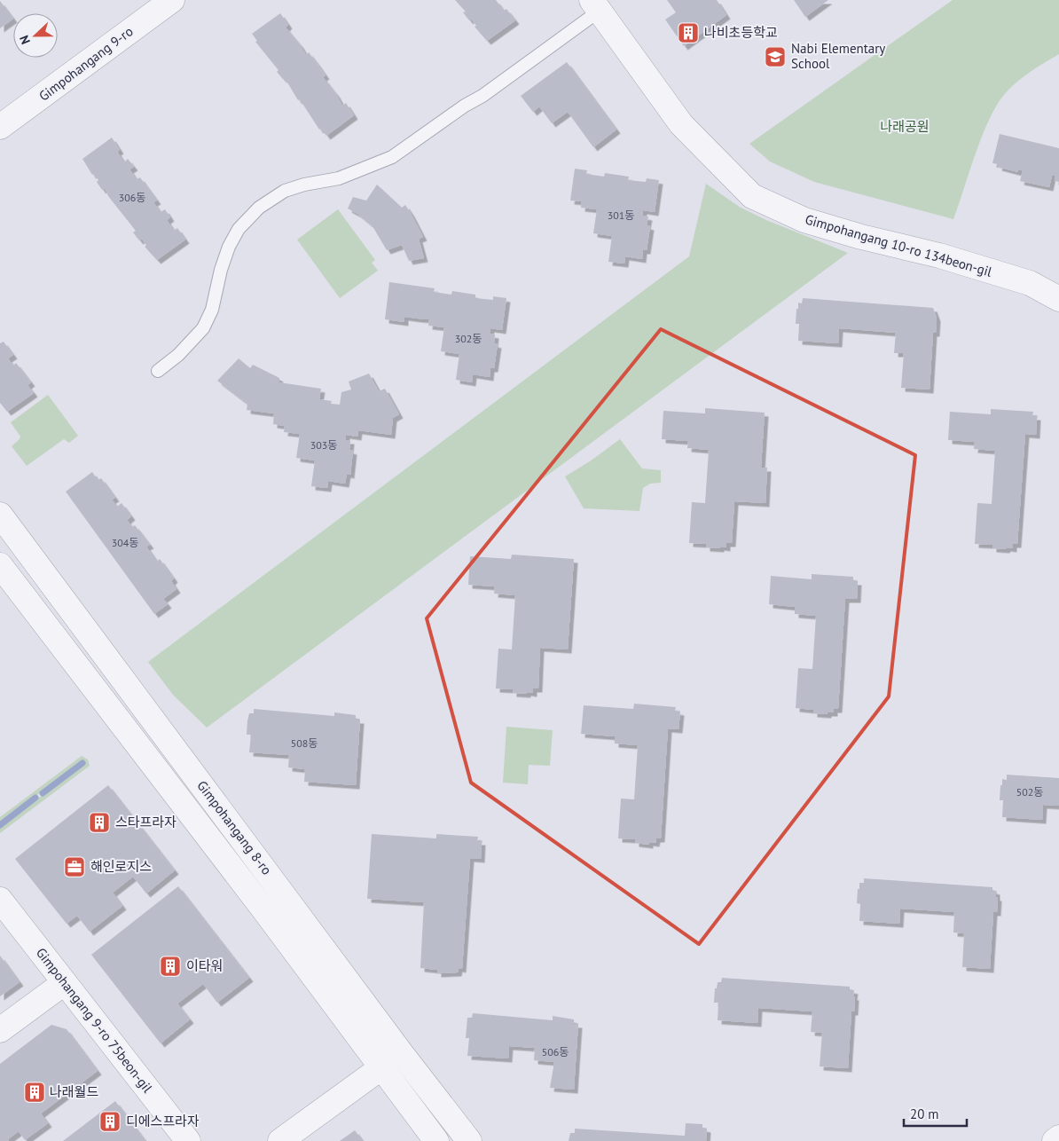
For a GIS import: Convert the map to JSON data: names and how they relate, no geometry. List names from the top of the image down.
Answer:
{
  "streets": {
    "street": [
      "Gimpohangang 9-ro",
      "Gimpohangang 10-ro 134beon-gil",
      "Gimpohangang 8-ro",
      "Gimpohangang 9-ro 75beon-gil"
    ]
  },
  "parks": ["나래공원"],
  "places": {
    "building": [
      "나비초등학교",
      "스타프라자",
      "이타워",
      "나래월드",
      "디에스프라자"
    ],
    "school or university": ["Nabi Elementary School"],
    "office": ["해인로지스"]
  },
  "house_numbers": [
    "306동",
    "301동",
    "302동",
    "303동",
    "304동",
    "508동",
    "502동",
    "506동"
  ],
  "scale_bar": "20 m",
  "north": "left"
}
